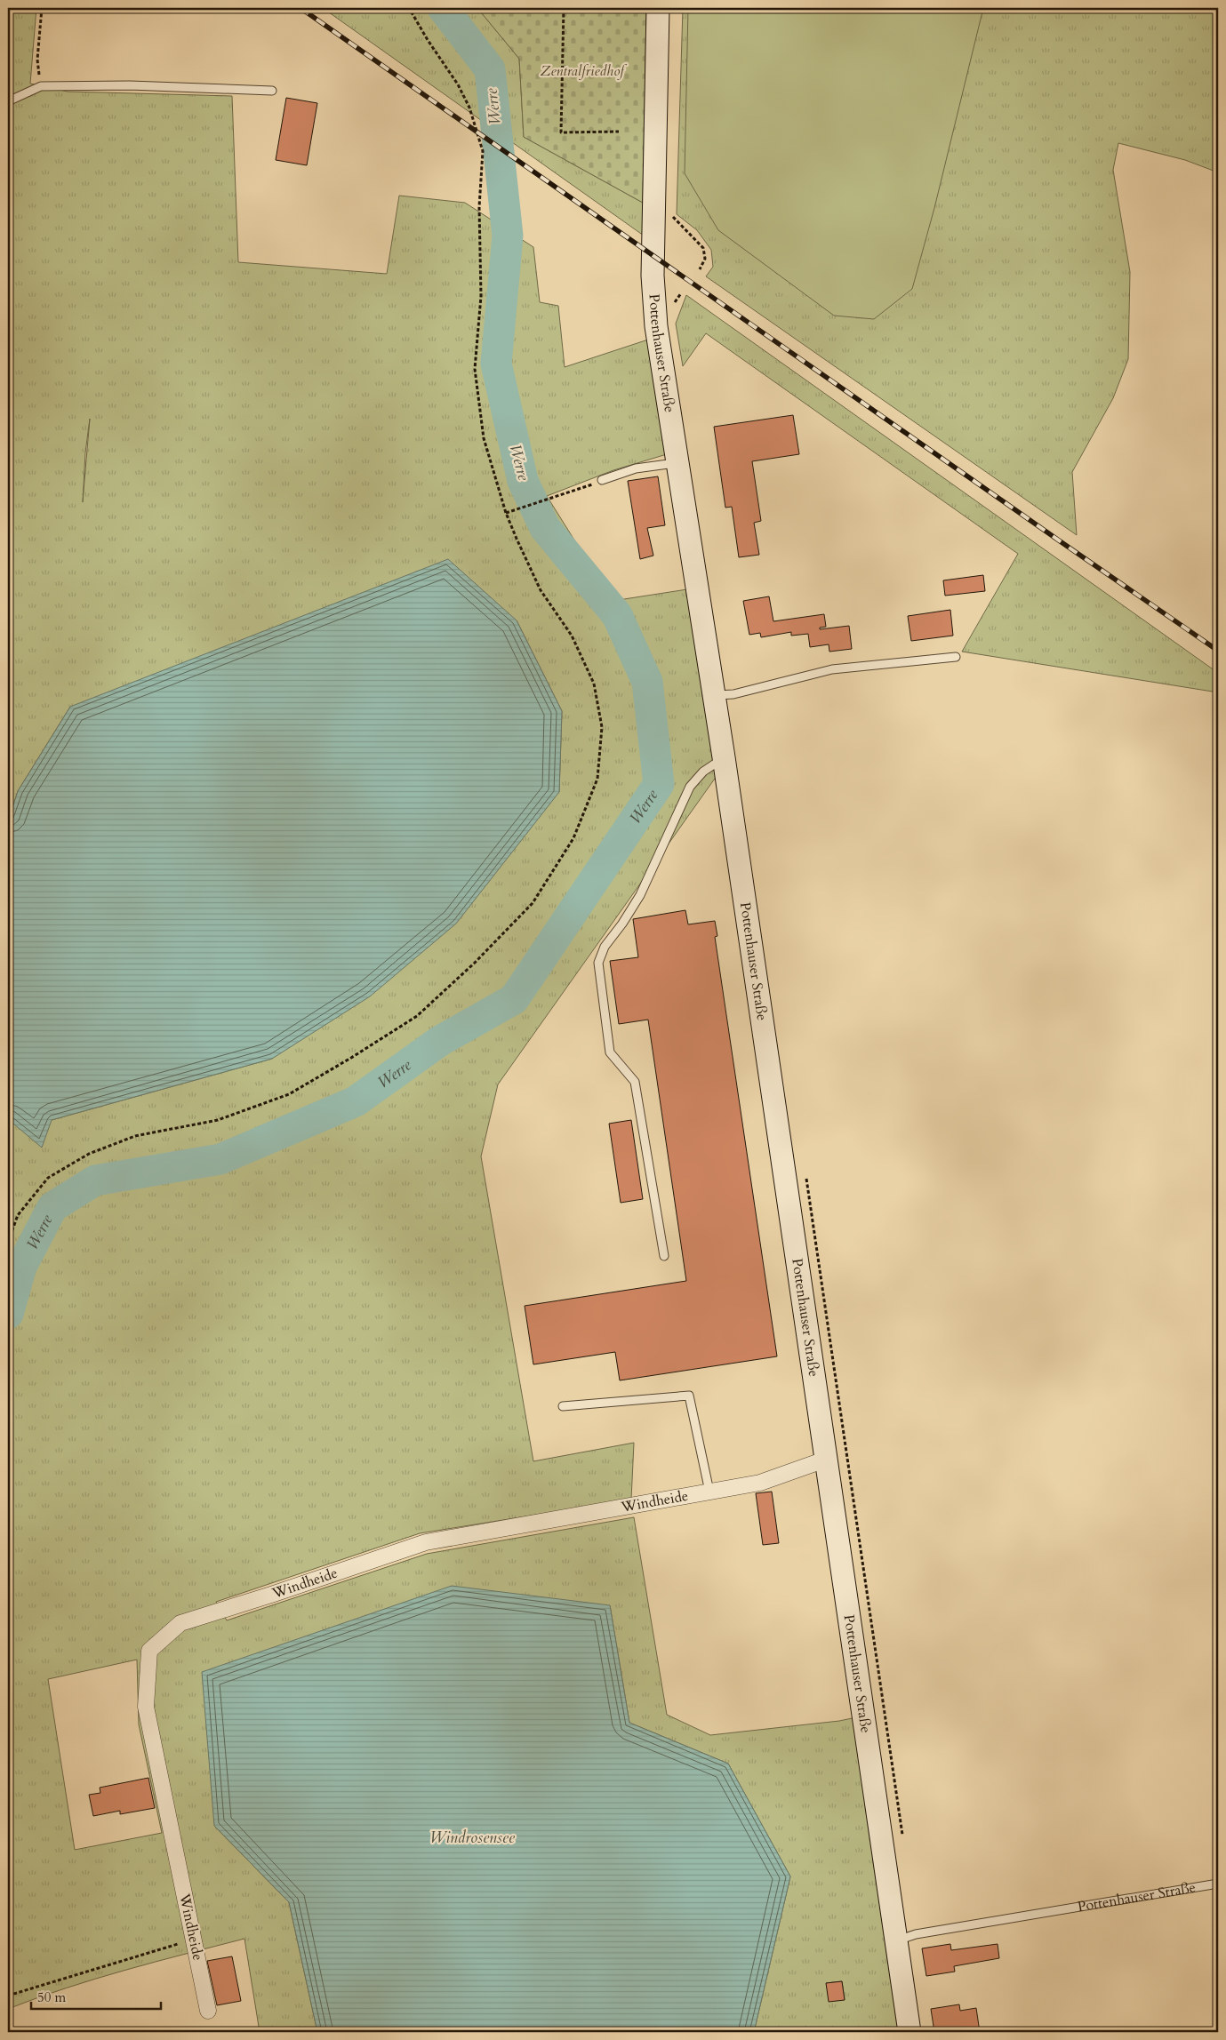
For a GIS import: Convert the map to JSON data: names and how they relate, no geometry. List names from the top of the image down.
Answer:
{
  "streets": {
    "street": ["Pottenhauser Straße", "Windheide"]
  },
  "crossings": [
    ["Pottenhauser Straße", "Windheide"]
  ],
  "water": ["Werre", "Windrosensee"],
  "parks": ["Zentralfriedhof"],
  "scale_bar": "50 m"
}
